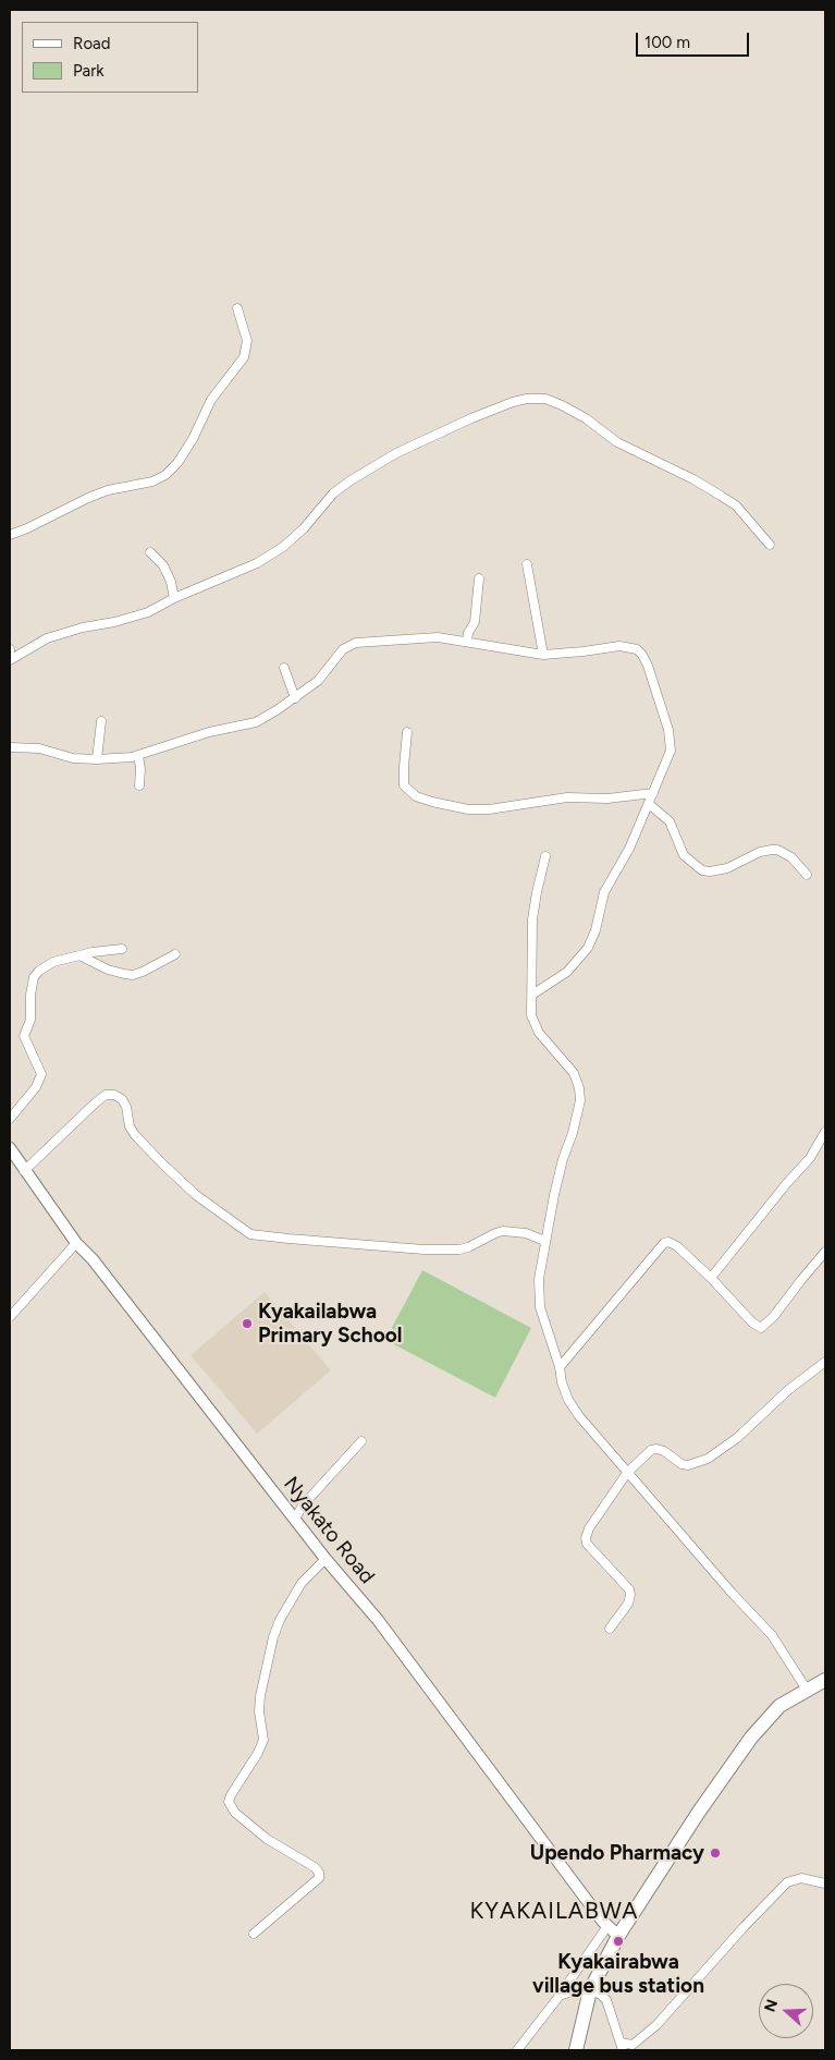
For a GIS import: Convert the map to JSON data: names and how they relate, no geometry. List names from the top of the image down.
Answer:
{
  "streets": {
    "street": ["Nyakato Road"]
  },
  "districts": ["KYAKAILABWA"],
  "places": ["Kyakailabwa Primary School", "Upendo Pharmacy", "Kyakairabwa village bus station"],
  "legend": ["Road", "Park"],
  "scale_bar": "100 m",
  "north": "left"
}
